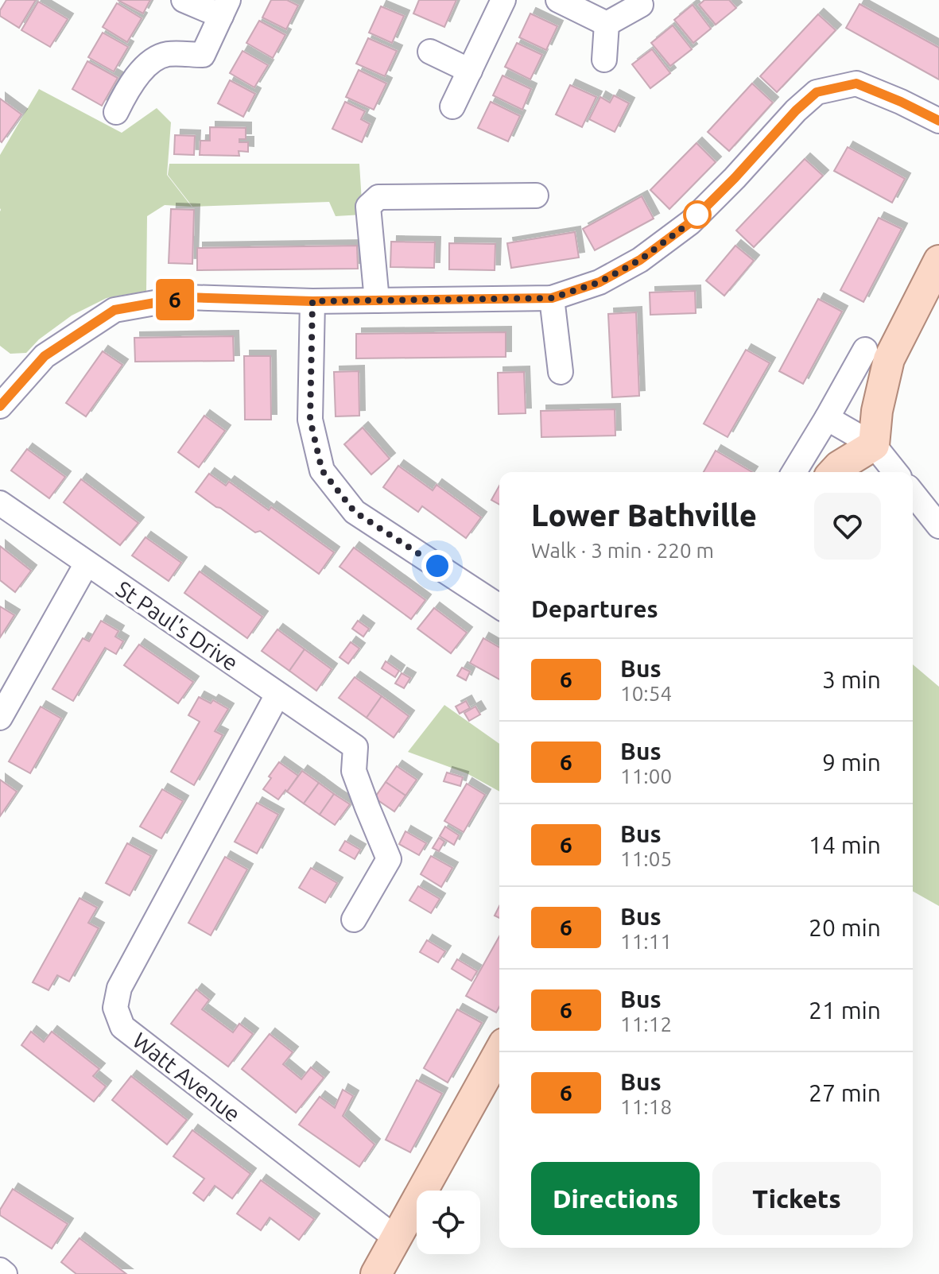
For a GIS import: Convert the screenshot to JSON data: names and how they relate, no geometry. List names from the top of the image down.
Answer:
{
  "streets": {
    "street": ["St Paul's Drive", "Watt Avenue"]
  },
  "crossings": [
    ["St Paul's Drive", "Watt Avenue"]
  ],
  "lines": ["bus line 6"],
  "page": {
    "on_map": "6",
    "heading": [
      ["Lower Bathville", "Walk · 3 min · 220 m"],
      "Departures"
    ],
    "list": [
      {
        "mark": "6",
        "name": "Bus",
        "note": "10:54",
        "value": "3 min"
      },
      {
        "mark": "6",
        "name": "Bus",
        "note": "11:00",
        "value": "9 min"
      },
      {
        "mark": "6",
        "name": "Bus",
        "note": "11:05",
        "value": "14 min"
      },
      {
        "mark": "6",
        "name": "Bus",
        "note": "11:11",
        "value": "20 min"
      },
      {
        "mark": "6",
        "name": "Bus",
        "note": "11:12",
        "value": "21 min"
      },
      {
        "mark": "6",
        "name": "Bus",
        "note": "11:18",
        "value": "27 min"
      }
    ],
    "buttons": ["Directions", "Tickets"]
  }
}
